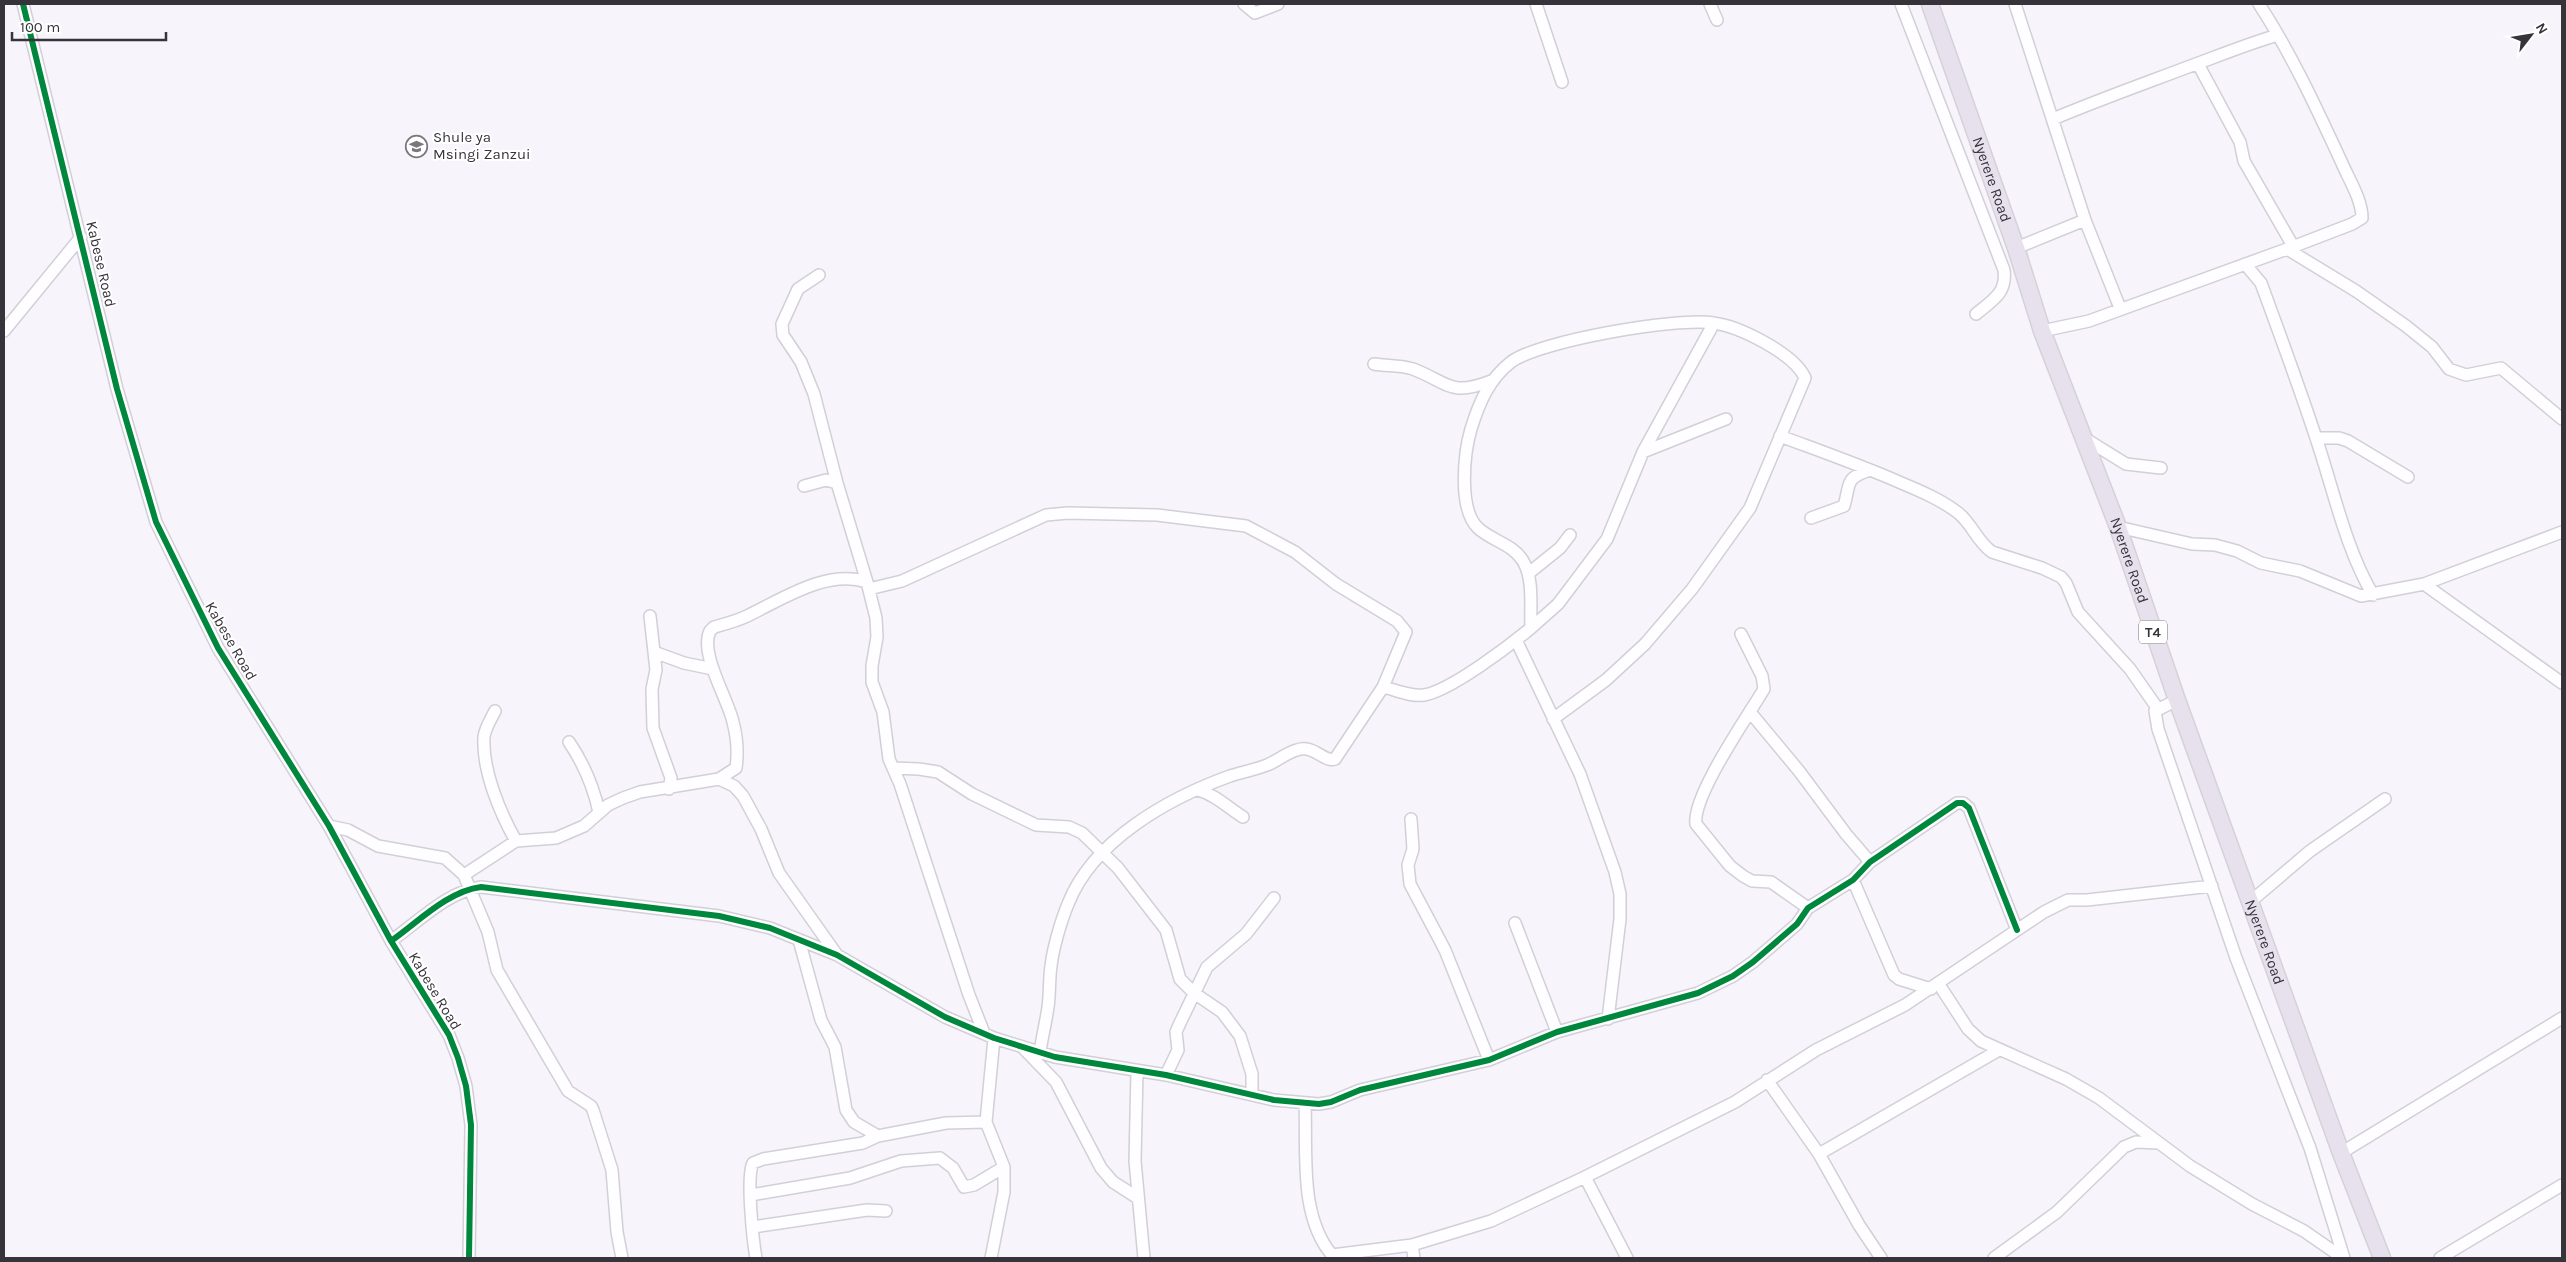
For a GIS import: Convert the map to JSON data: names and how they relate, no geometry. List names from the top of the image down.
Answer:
{
  "streets": {
    "highway": ["Nyerere Road", "T4"],
    "street": ["Kabese Road"]
  },
  "places": {
    "school or university": ["Shule ya Msingi Zanzui"]
  },
  "scale_bar": "100 m",
  "north": "top right"
}
